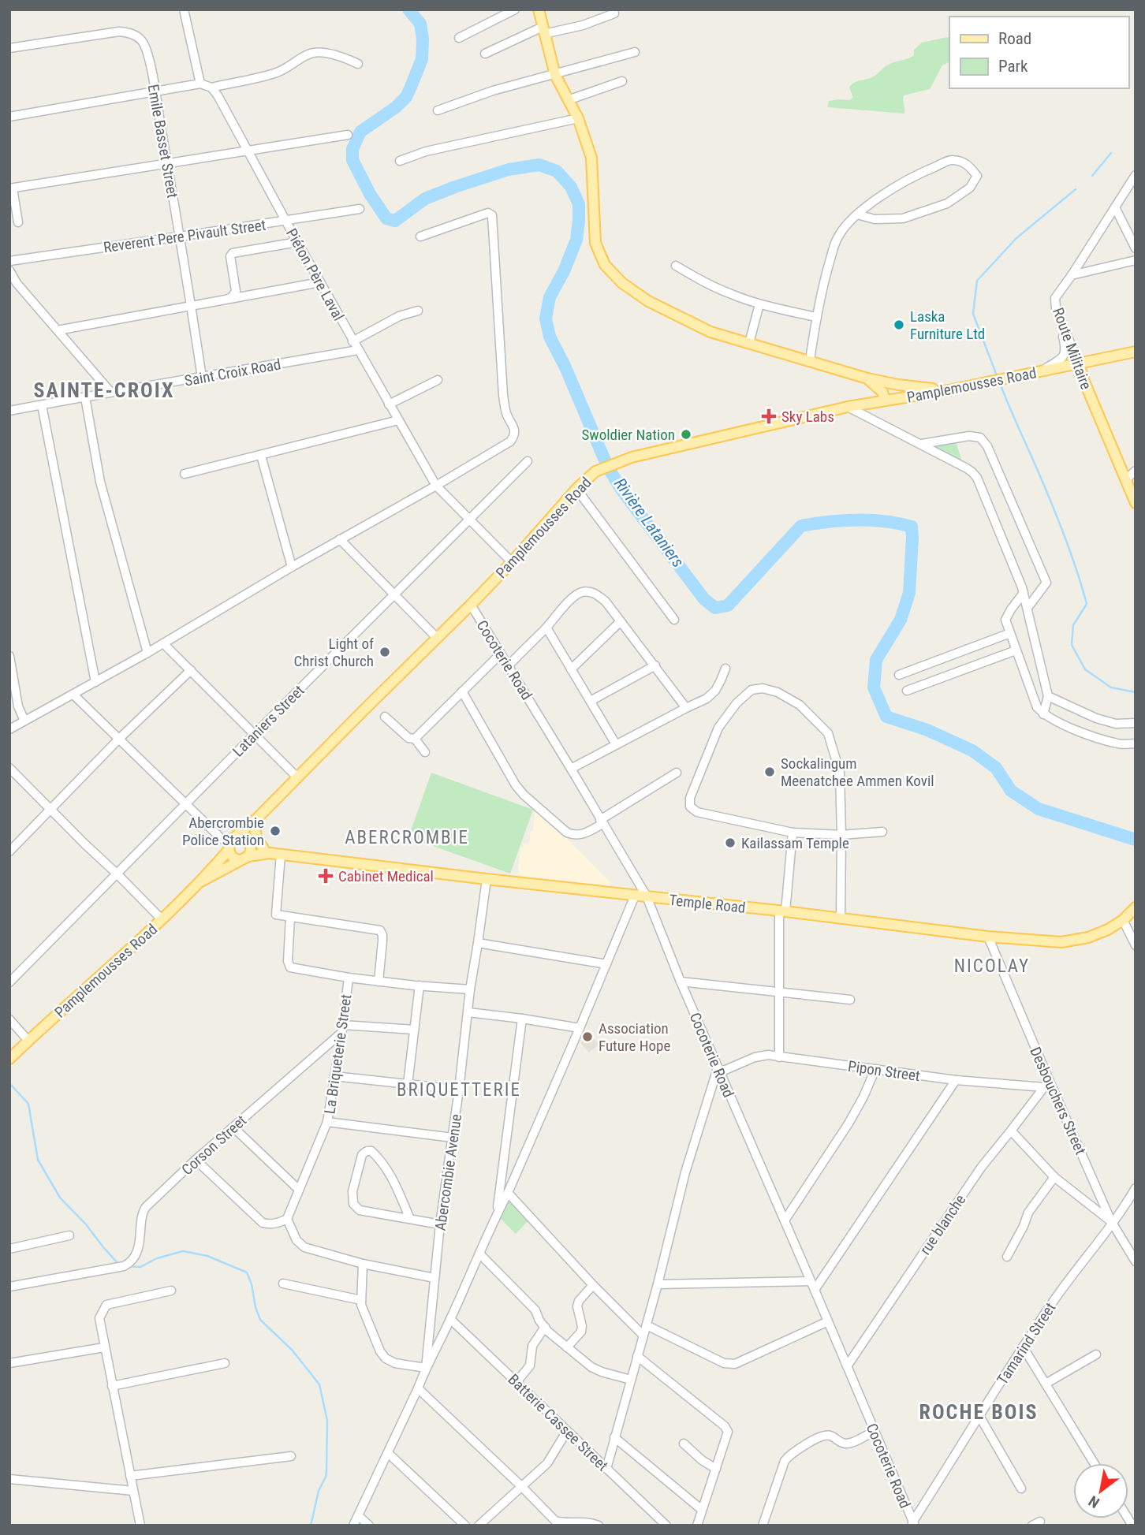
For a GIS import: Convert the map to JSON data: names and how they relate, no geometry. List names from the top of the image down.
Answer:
{
  "streets": {
    "main road": ["Route Militaire", "Pamplemousses Road", "Temple Road"],
    "street": [
      "Emile Basset Street",
      "Reverent Pere Pivault Street",
      "Piéton Père Laval",
      "Saint Croix Road",
      "Cocoterie Road",
      "Lataniers Street",
      "La Briqueterie Street",
      "Pipon Street",
      "Desbouchers Street",
      "Corson Street",
      "Abercombie Avenue",
      "rue blanche",
      "Tamarind Street",
      "Batterie Cassee Street"
    ]
  },
  "crossings": [
    ["Emile Basset Street", "Reverent Pere Pivault Street"],
    ["Emile Basset Street", "Saint Croix Road"],
    ["Reverent Pere Pivault Street", "Piéton Père Laval"],
    ["Piéton Père Laval", "Saint Croix Road"],
    ["Piéton Père Laval", "Pamplemousses Road"],
    ["Piéton Père Laval", "Lataniers Street"],
    ["Route Militaire", "Pamplemousses Road"],
    ["Pamplemousses Road", "Cocoterie Road"],
    ["Pamplemousses Road", "Temple Road"],
    ["Cocoterie Road", "Temple Road"],
    ["Cocoterie Road", "Pipon Street"],
    ["Cocoterie Road", "rue blanche"],
    ["Cocoterie Road", "Tamarind Street"],
    ["Temple Road", "Desbouchers Street"],
    ["Temple Road", "Abercombie Avenue"],
    ["La Briqueterie Street", "Corson Street"],
    ["Pipon Street", "Desbouchers Street"],
    ["Pipon Street", "rue blanche"],
    ["Desbouchers Street", "rue blanche"],
    ["Desbouchers Street", "Tamarind Street"]
  ],
  "districts": [
    "SAINTE-CROIX",
    "ABERCROMBIE",
    "NICOLAY",
    "BRIQUETTERIE",
    "ROCHE BOIS"
  ],
  "water": ["Rivière Lataniers"],
  "places": {
    "other": [
      "Laska Furniture Ltd",
      "Swoldier Nation",
      "Light of Christ Church",
      "Sockalingum Meenatchee Ammen Kovil",
      "Abercrombie Police Station",
      "Kailassam Temple",
      "Association Future Hope"
    ],
    "health": ["Sky Labs", "Cabinet Medical"]
  },
  "legend": ["Road", "Park"],
  "north": "bottom left"
}
